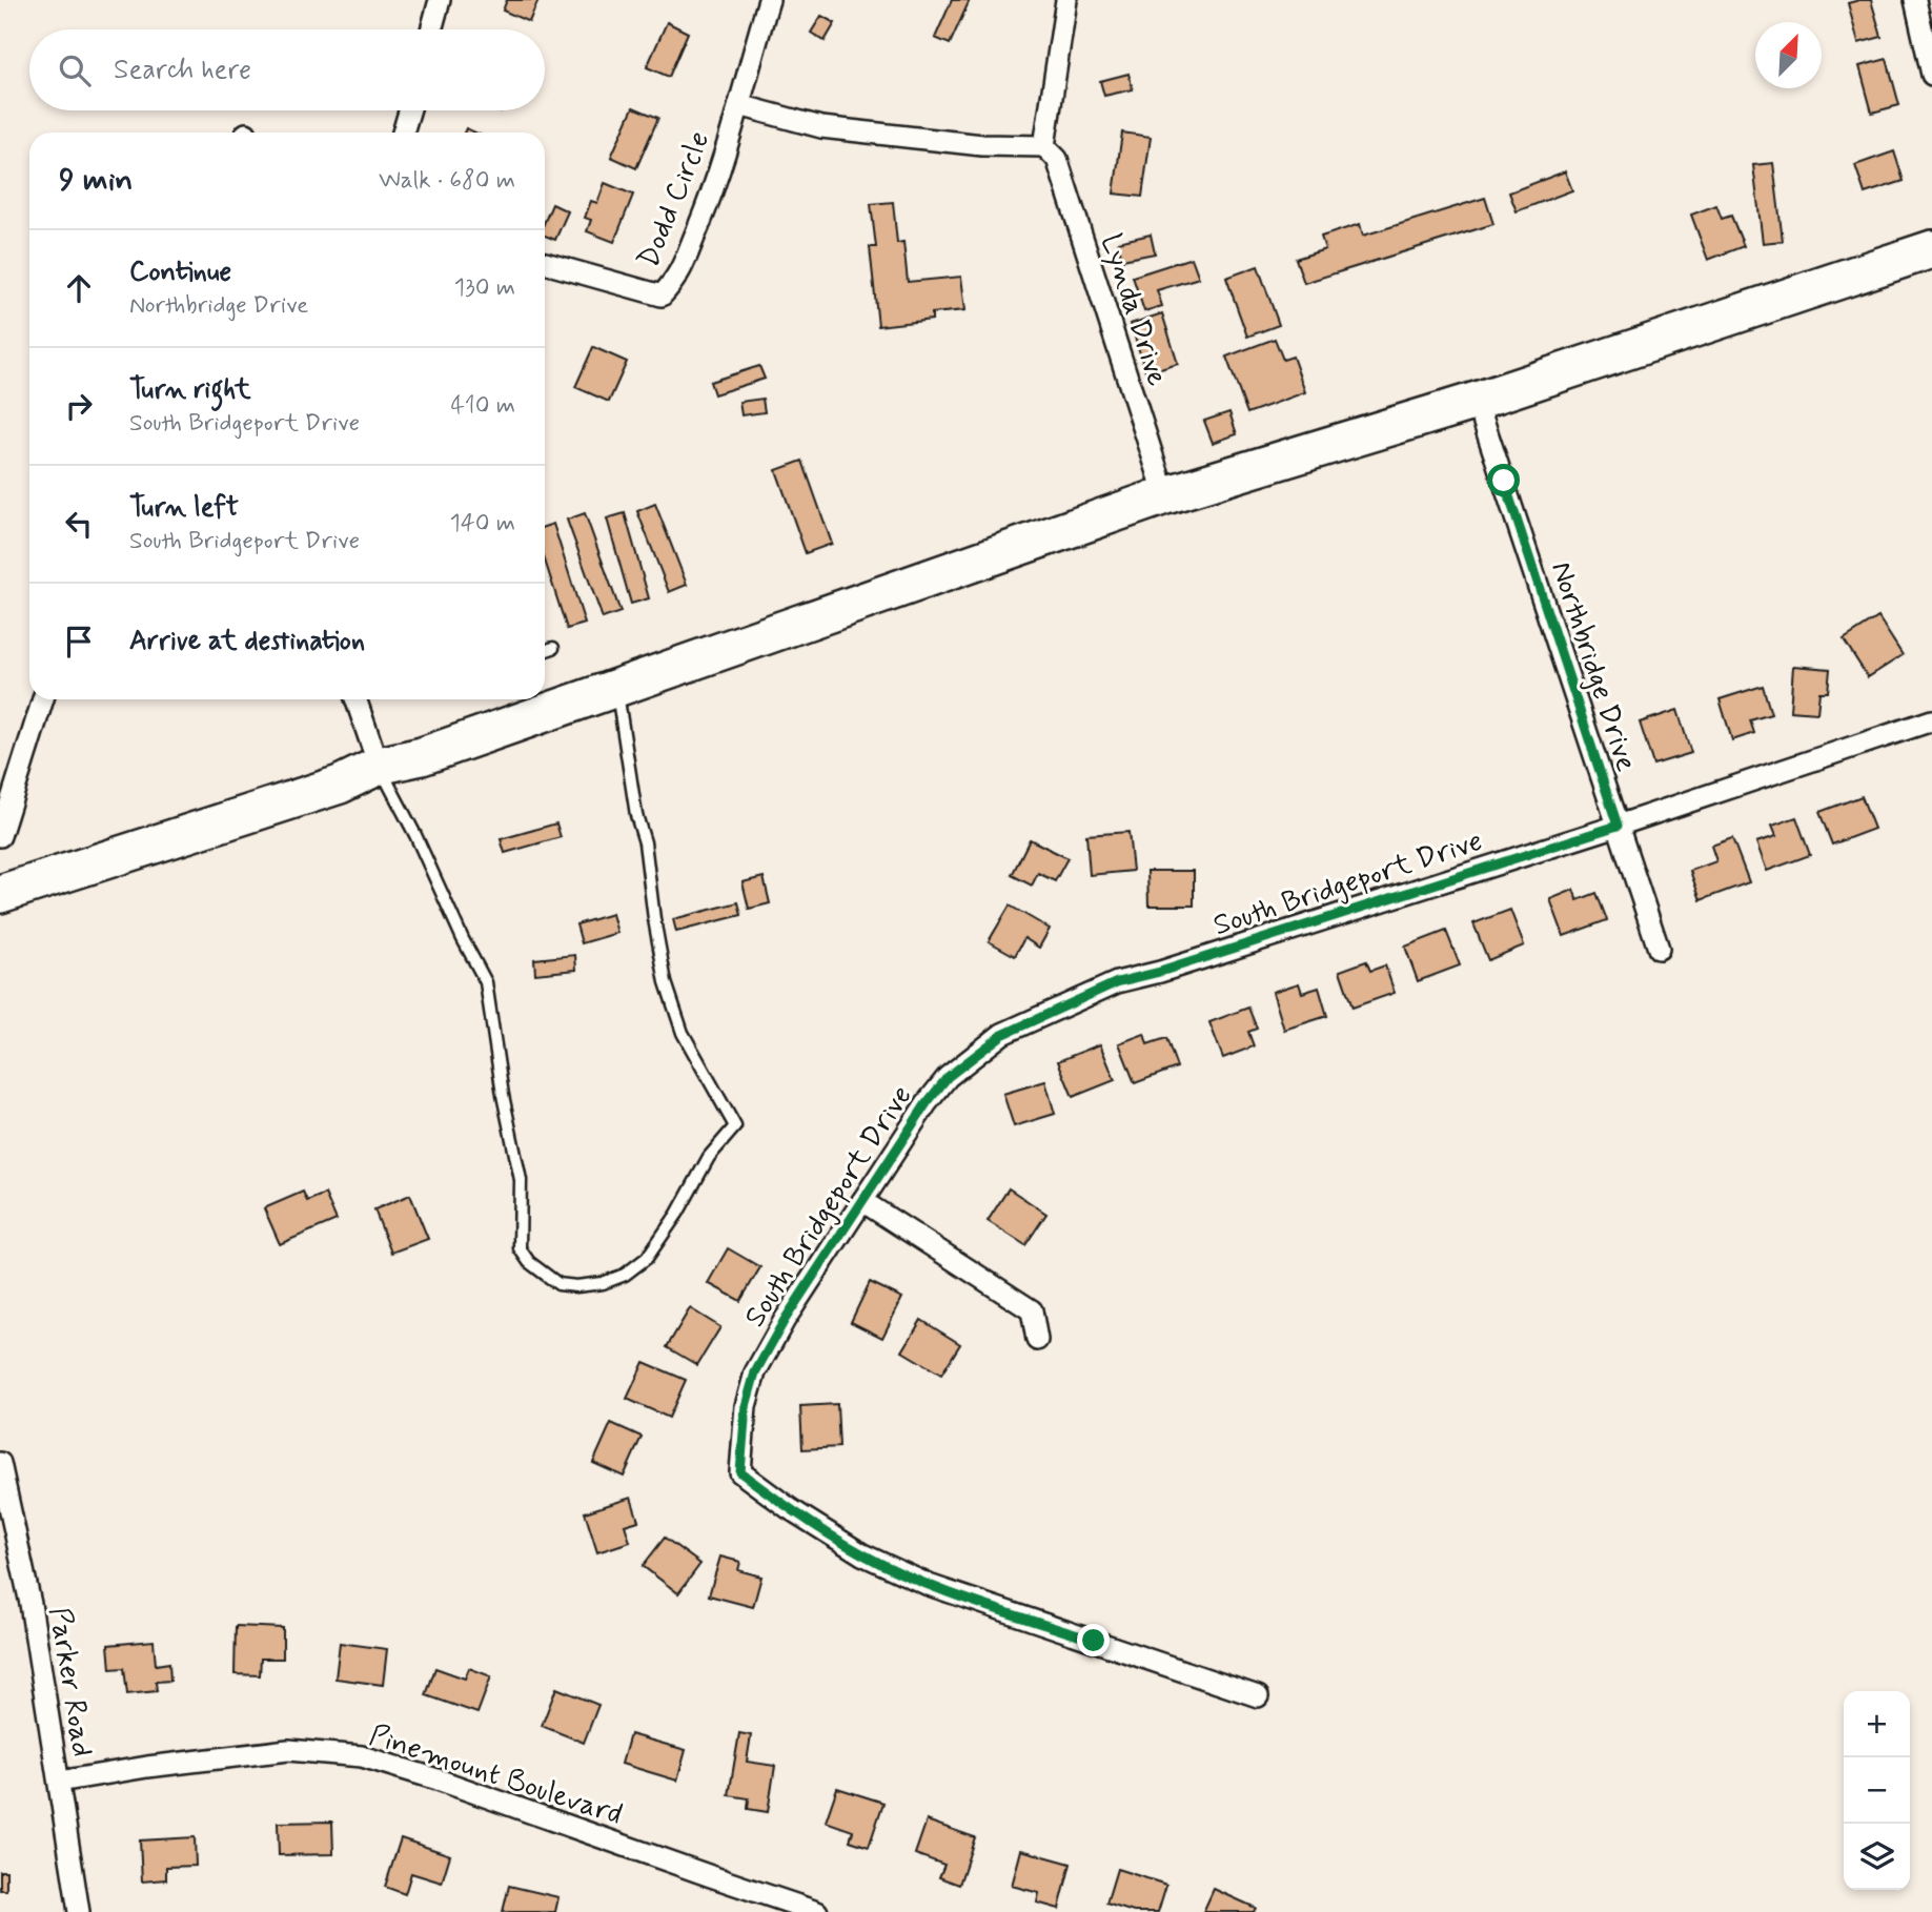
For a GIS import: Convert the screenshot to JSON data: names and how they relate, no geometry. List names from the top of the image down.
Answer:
{
  "streets": {
    "street": [
      "Dodd Circle",
      "Lynda Drive",
      "Northbridge Drive",
      "South Bridgeport Drive",
      "Parker Road",
      "Pinemount Boulevard"
    ]
  },
  "crossings": [
    ["Northbridge Drive", "South Bridgeport Drive"],
    ["Parker Road", "Pinemount Boulevard"]
  ],
  "north": "top right",
  "page": {
    "search": "Search here",
    "heading": ["9 min", "Walk · 680 m"],
    "list": [
      ["Continue", "Northbridge Drive", "130 m"],
      ["Turn right", "South Bridgeport Drive", "410 m"],
      ["Turn left", "South Bridgeport Drive", "140 m"],
      "Arrive at destination"
    ],
    "map_buttons": ["+", "−"]
  }
}
